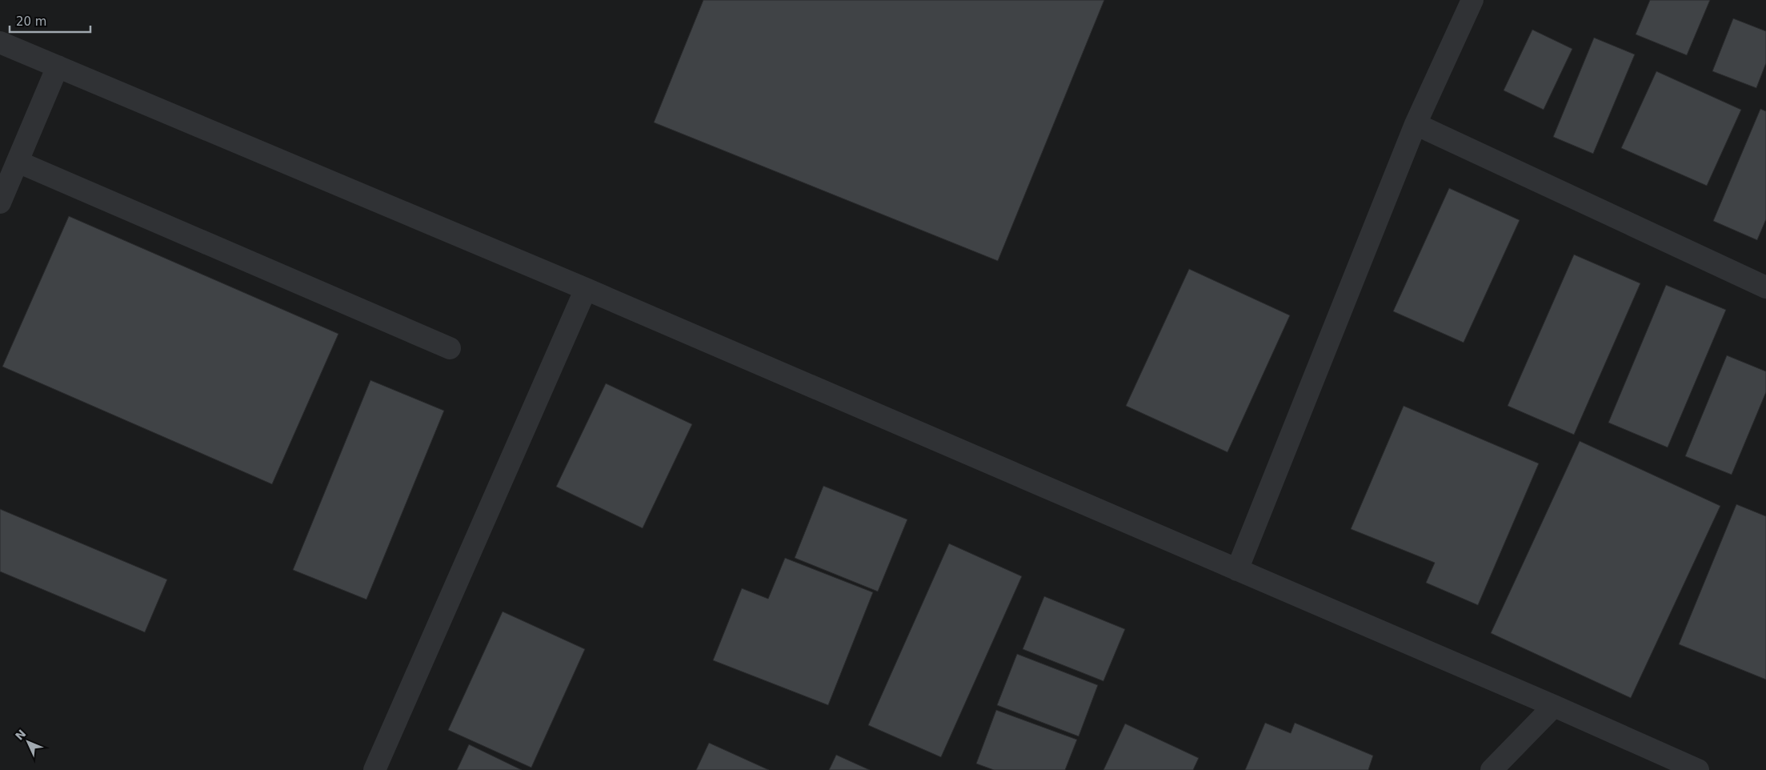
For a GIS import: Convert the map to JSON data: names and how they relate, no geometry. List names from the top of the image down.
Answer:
{
  "scale_bar": "20 m",
  "north": "top left"
}
